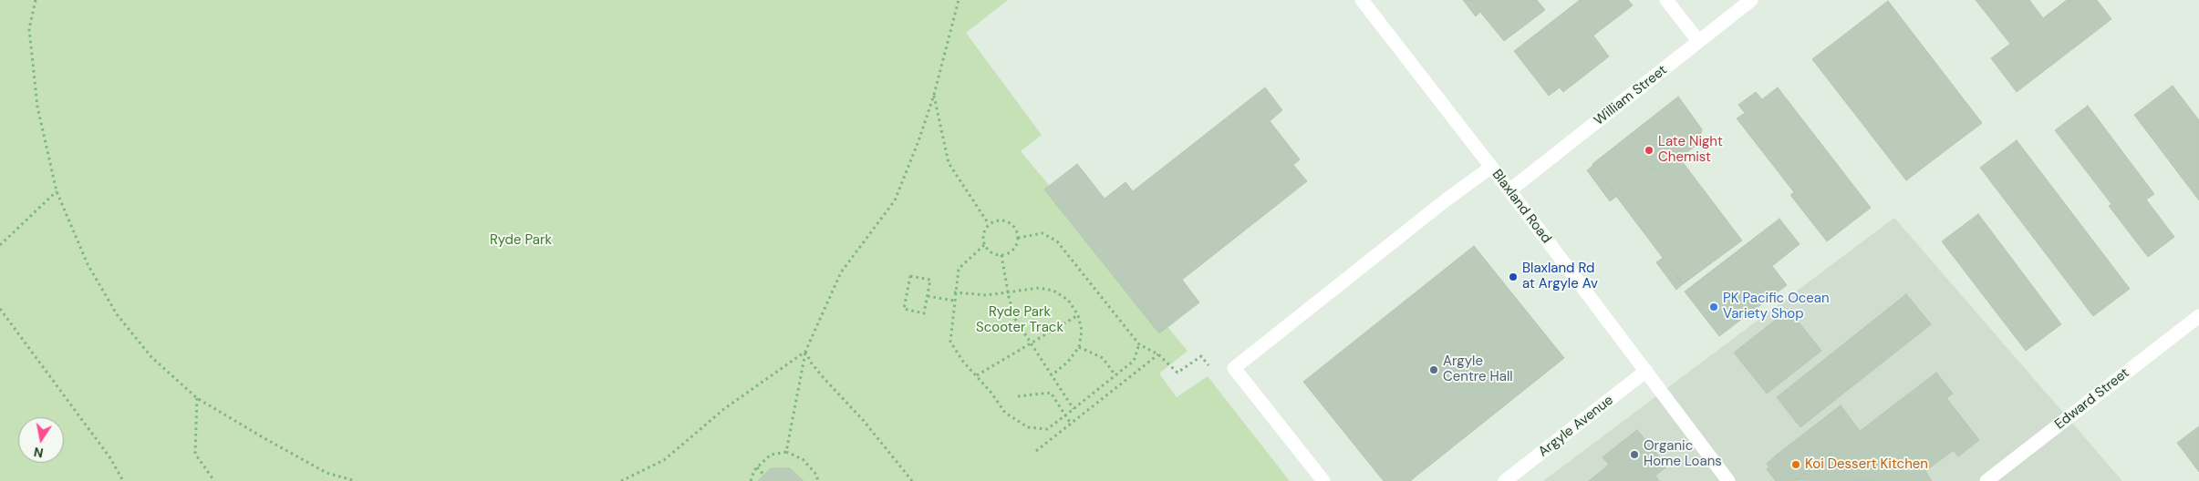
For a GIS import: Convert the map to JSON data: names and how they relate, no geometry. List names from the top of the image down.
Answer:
{
  "streets": {
    "street": [
      "William Street",
      "Blaxland Road",
      "Edward Street",
      "Argyle Avenue"
    ]
  },
  "crossings": [
    ["William Street", "Blaxland Road"],
    ["Blaxland Road", "Argyle Avenue"]
  ],
  "parks": ["Ryde Park", "Ryde Park Scooter Track"],
  "places": [
    "Late Night Chemist",
    "Blaxland Rd at Argyle Av",
    "PK Pacific Ocean Variety Shop",
    "Argyle Centre Hall",
    "Organic Home Loans",
    "Koi Dessert Kitchen"
  ],
  "north": "bottom"
}
